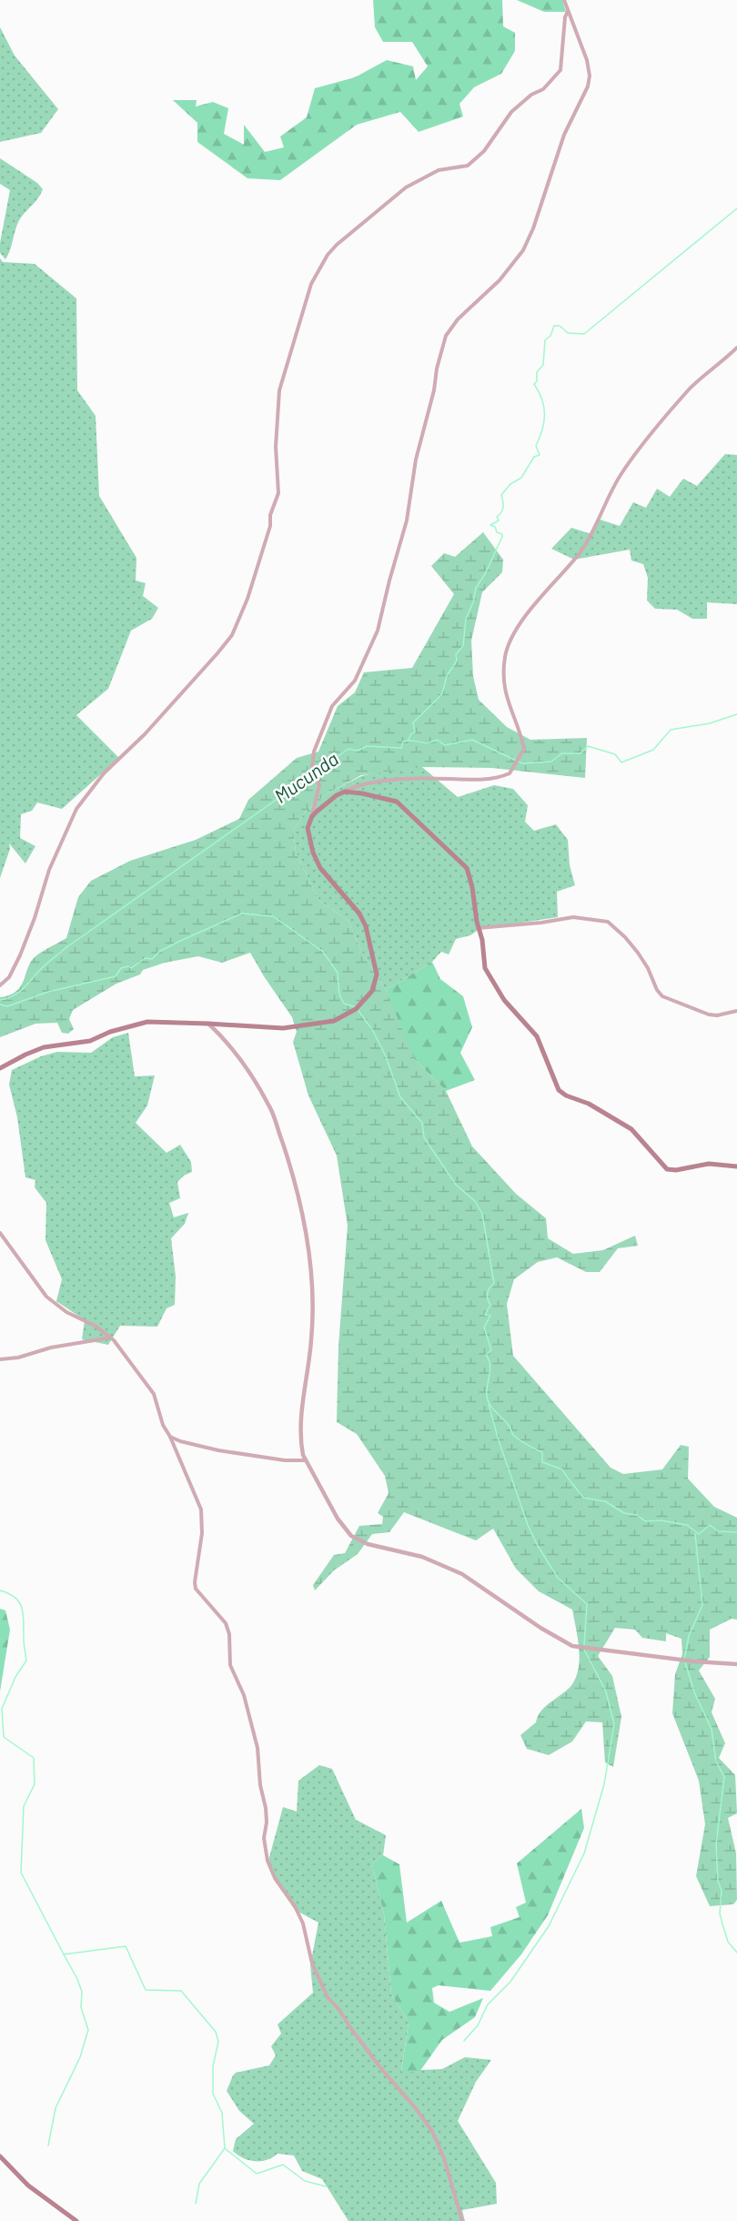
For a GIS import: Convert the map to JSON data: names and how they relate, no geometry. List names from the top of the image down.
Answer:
{
  "water": ["Mucunda"]
}
